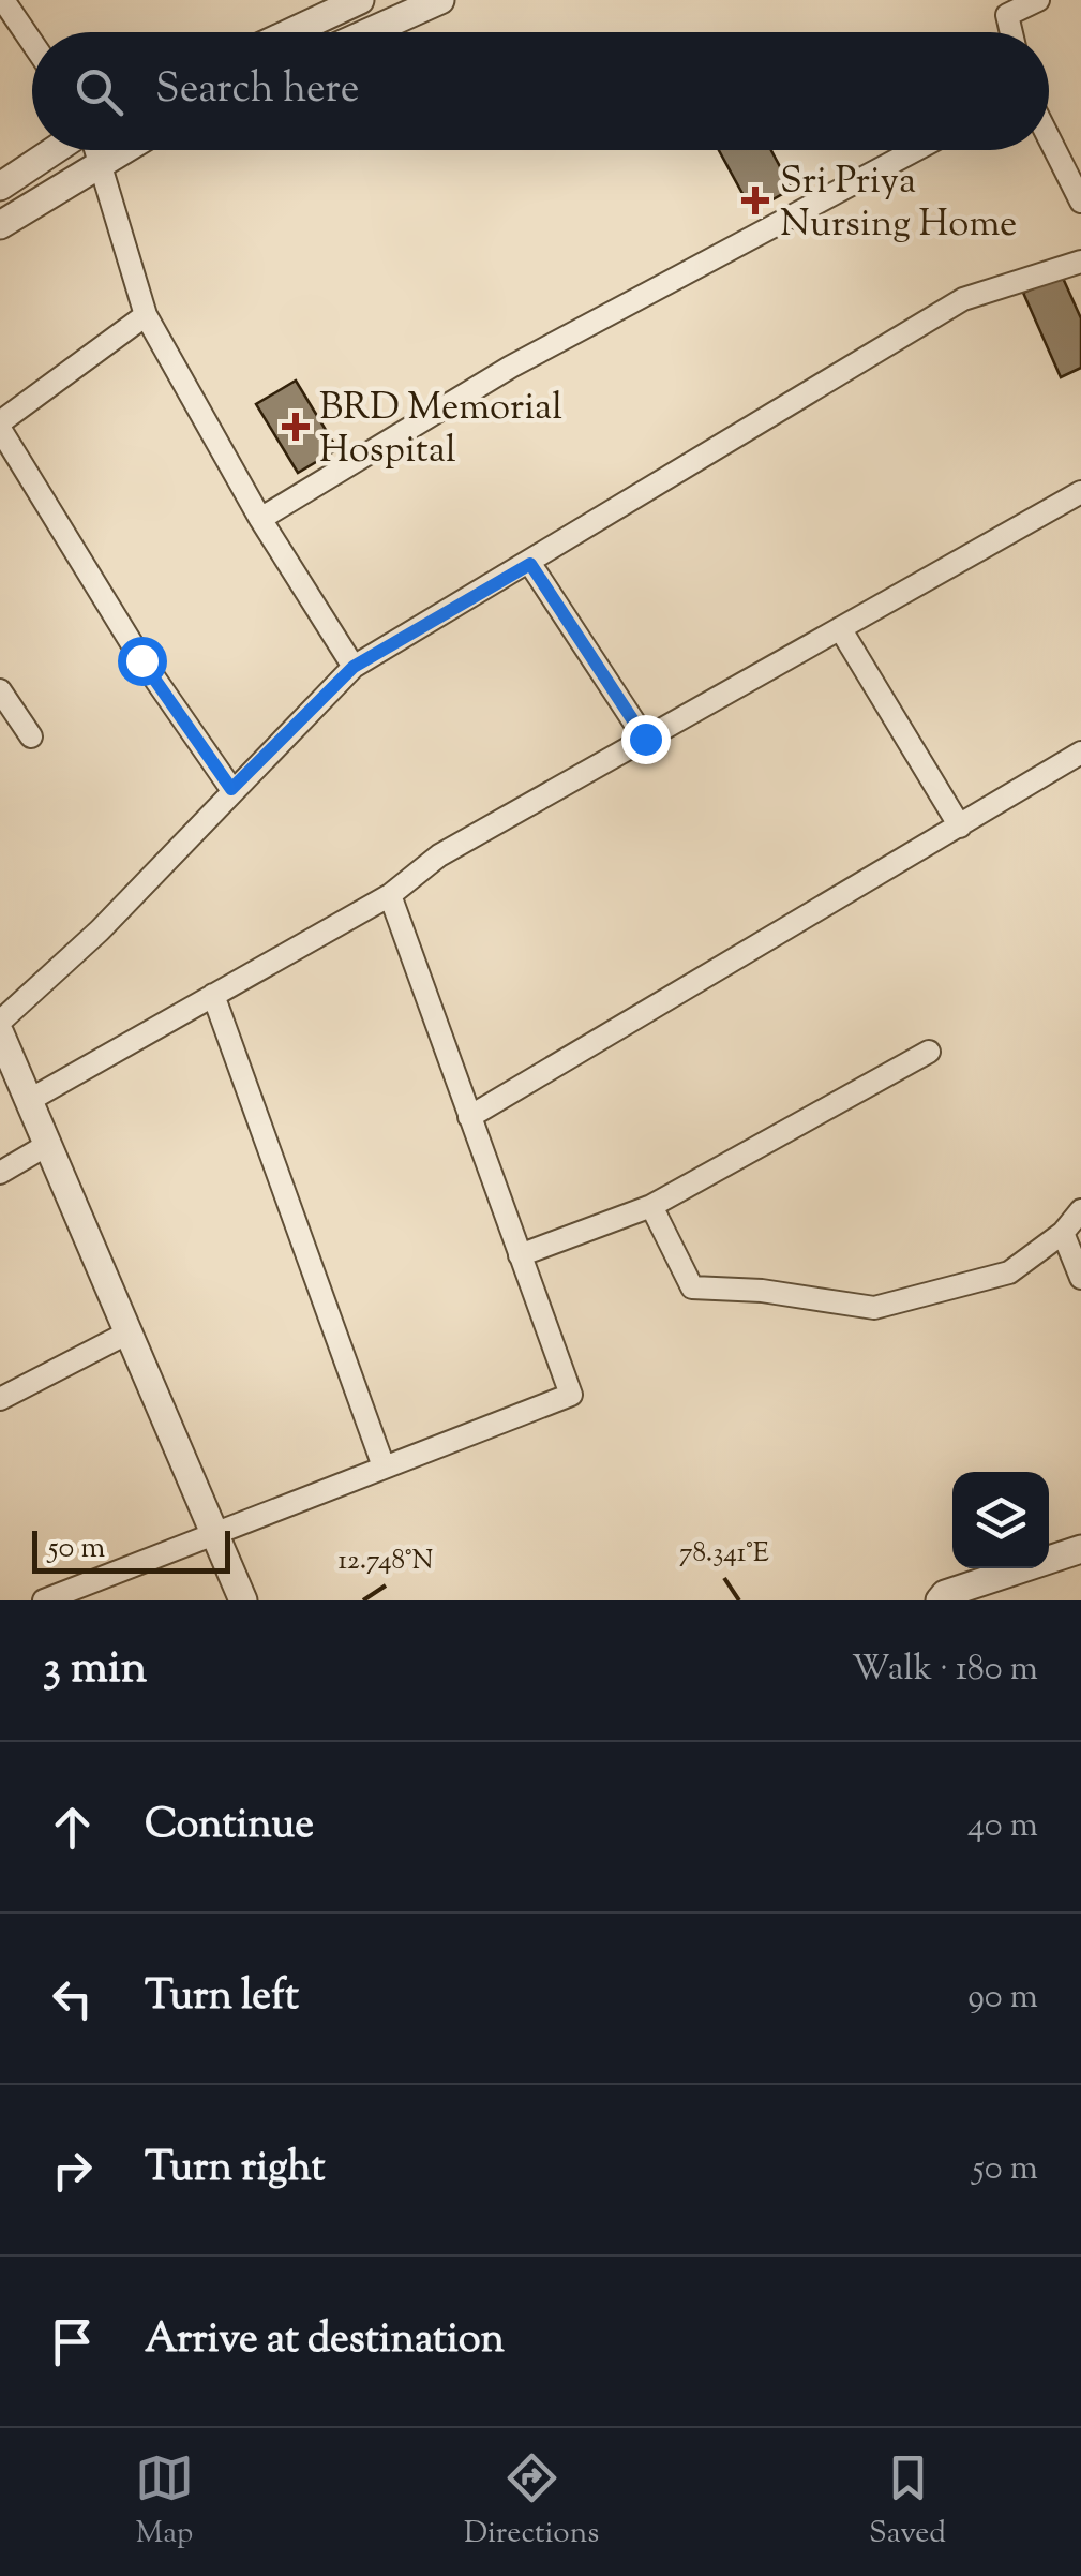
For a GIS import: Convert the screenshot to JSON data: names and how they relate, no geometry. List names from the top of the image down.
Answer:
{
  "places": {
    "health": ["Sri Priya Nursing Home", "BRD Memorial Hospital"]
  },
  "scale_bar": "50 m",
  "page": {
    "search": "Search here",
    "scale": "50 m",
    "heading": ["3 min", "Walk · 180 m"],
    "list": [
      ["Continue", "40 m"],
      ["Turn left", "90 m"],
      ["Turn right", "50 m"],
      "Arrive at destination"
    ],
    "nav": ["Map", "Directions", "Saved"]
  },
  "coordinates": ["78.341°E", "12.748°N"]
}
